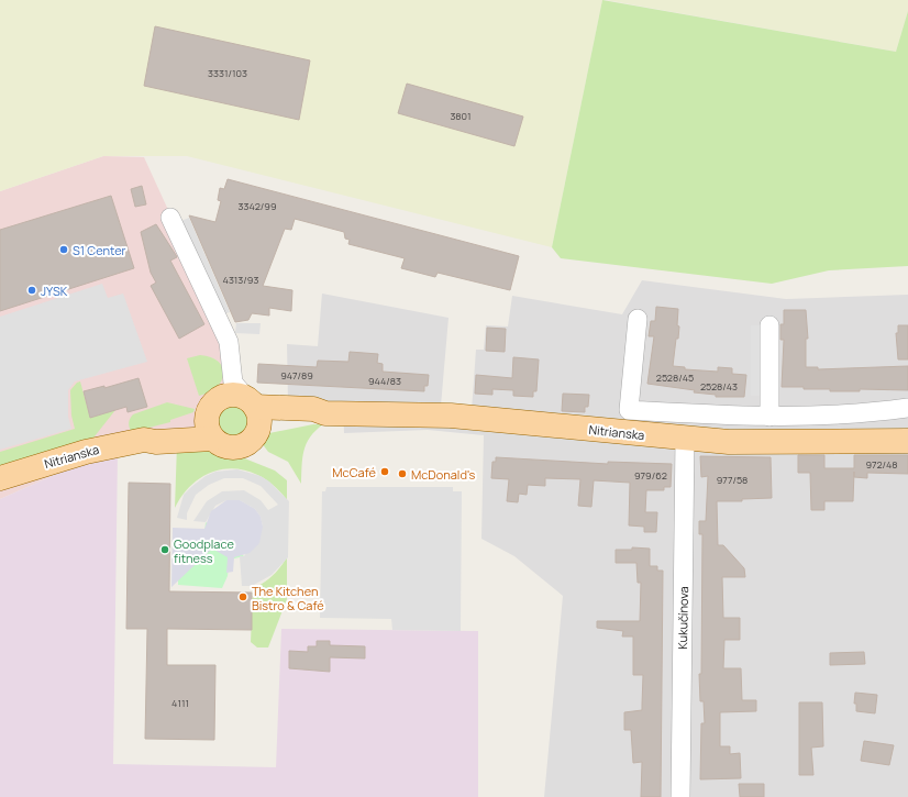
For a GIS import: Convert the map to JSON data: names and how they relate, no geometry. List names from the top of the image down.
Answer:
{
  "streets": {
    "main road": ["Nitrianska"],
    "street": ["Kukučínova"]
  },
  "crossings": [
    ["Nitrianska", "Kukučínova"]
  ],
  "places": [
    "S1 Center",
    "JYSK",
    "McCafé",
    "McDonald's",
    "Goodplace fitness",
    "The Kitchen Bistro & Café"
  ],
  "house_numbers": [
    "3331/103",
    "3801",
    "3342/99",
    "4313/93",
    "947/89",
    "2528/45",
    "944/83",
    "2528/43",
    "972/48",
    "979/62",
    "977/58",
    "4111"
  ]
}
